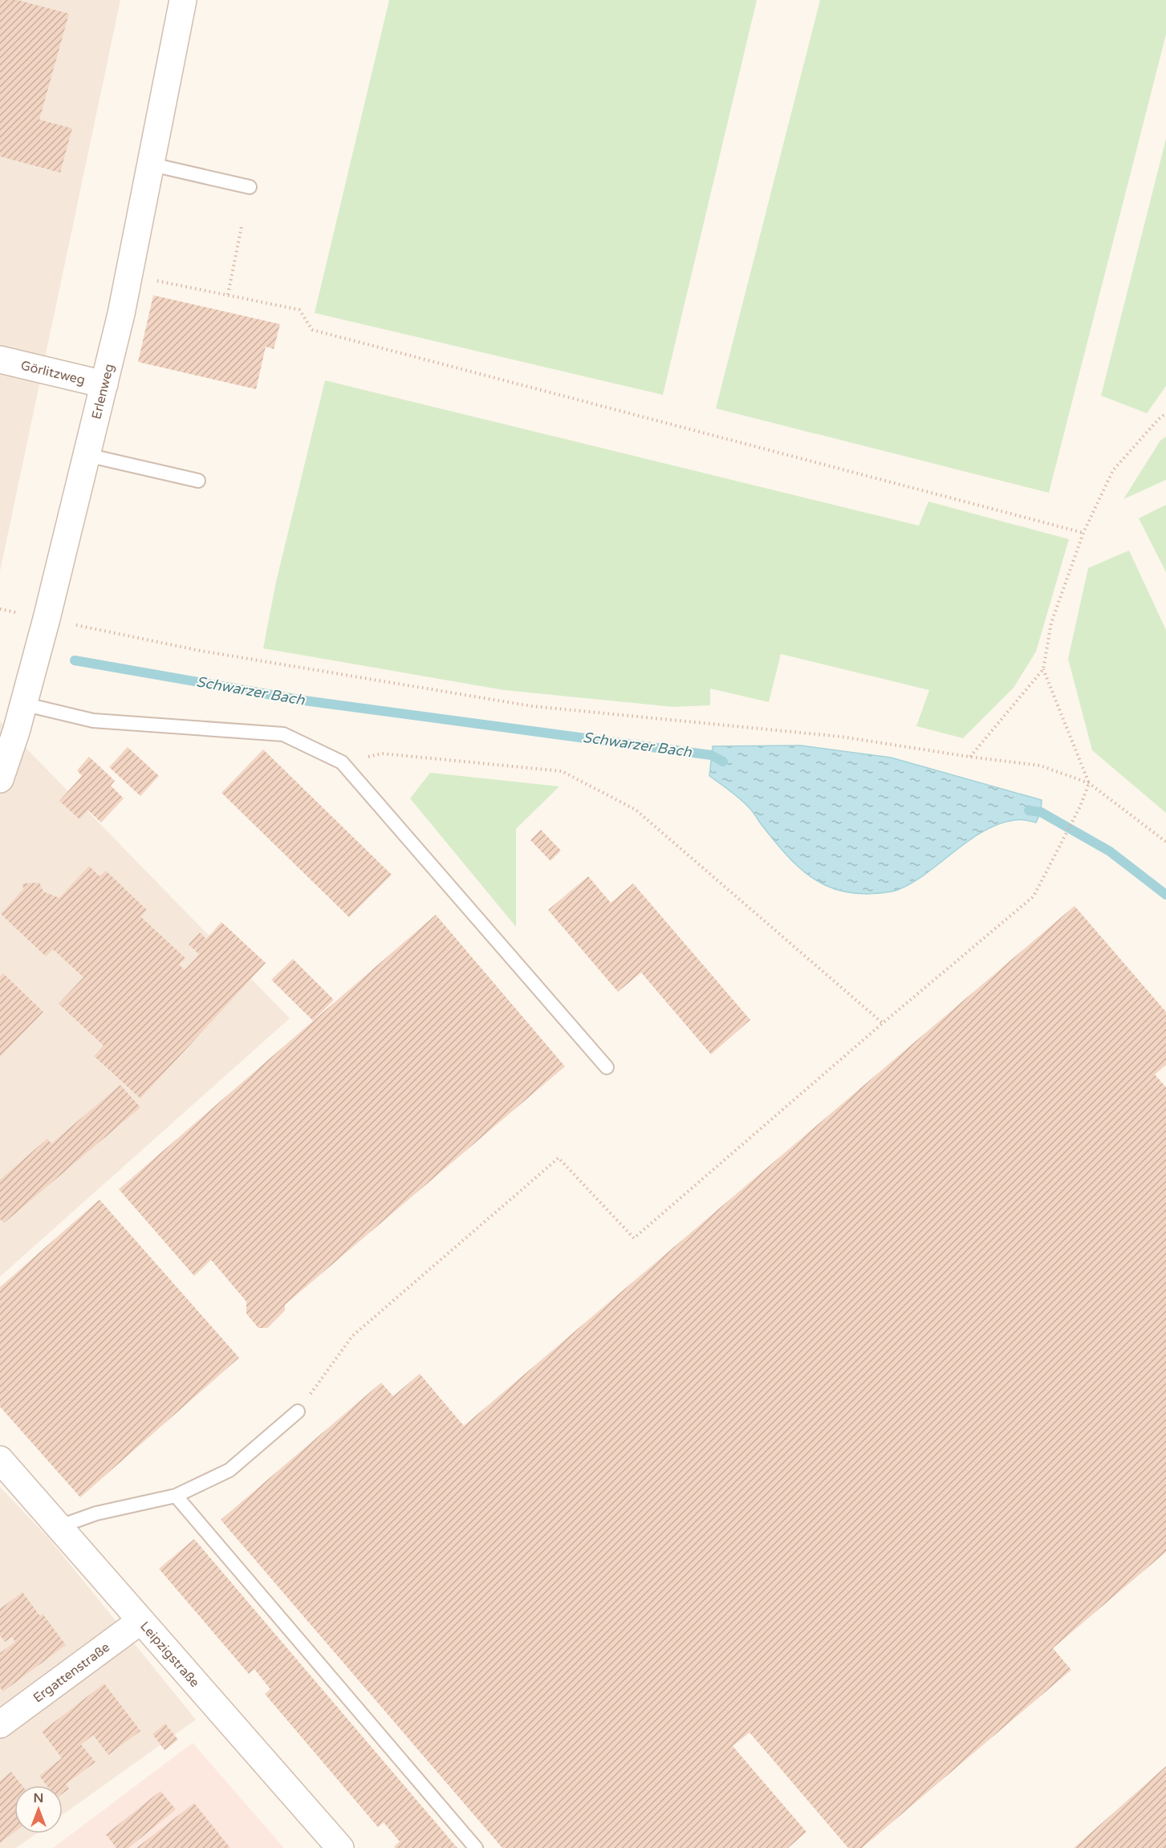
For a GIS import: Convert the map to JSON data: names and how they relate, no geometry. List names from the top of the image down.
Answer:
{
  "streets": {
    "street": [
      "Görlitzweg",
      "Erlenweg",
      "Leipzigstraße",
      "Ergattenstraße"
    ]
  },
  "crossings": [
    ["Görlitzweg", "Erlenweg"],
    ["Leipzigstraße", "Ergattenstraße"]
  ],
  "water": ["Schwarzer Bach"],
  "north": "top"
}
